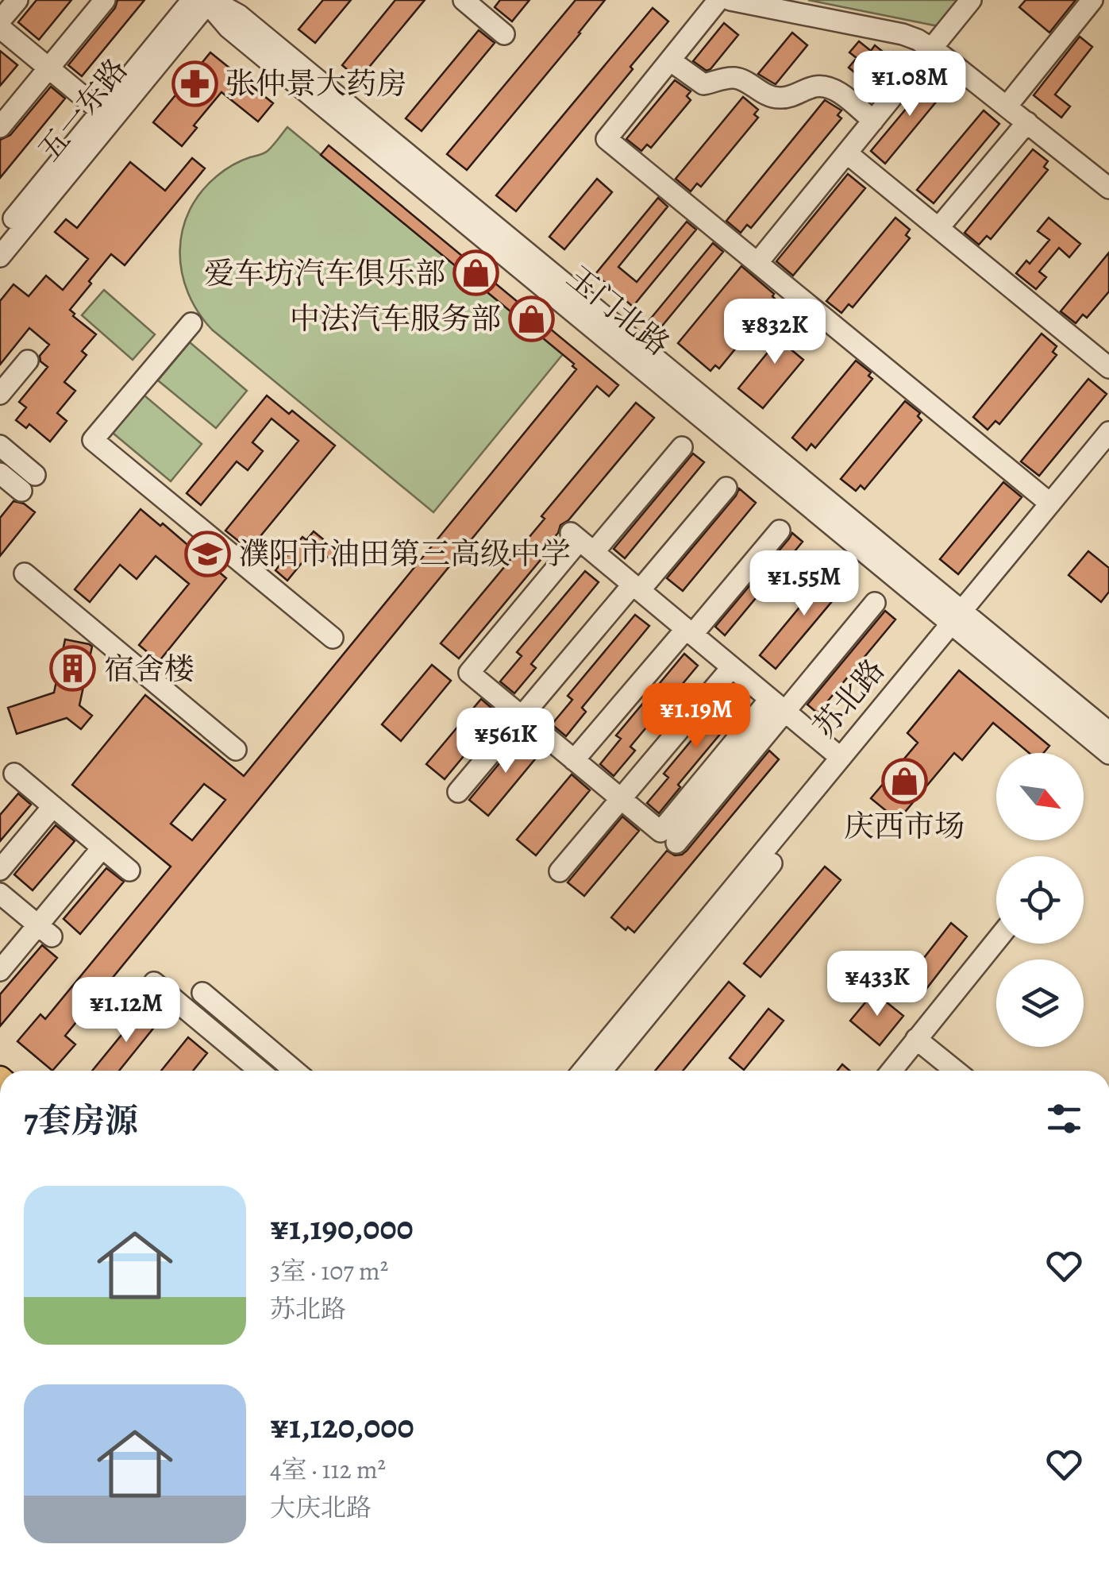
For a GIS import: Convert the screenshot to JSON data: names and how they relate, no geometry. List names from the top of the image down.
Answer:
{
  "streets": {
    "street": ["五一东路", "玉门北路", "苏北路"]
  },
  "crossings": [
    ["五一东路", "玉门北路"],
    ["玉门北路", "苏北路"]
  ],
  "places": {
    "pharmacy": ["张仲景大药房"],
    "shop": ["爱车坊汽车俱乐部", "中法汽车服务部", "庆西市场"],
    "school or university": ["濮阳市油田第三高级中学"],
    "building": ["宿舍楼"]
  },
  "north": "bottom right",
  "page": {
    "price": [
      "¥1.08M",
      "¥832K",
      "¥1.55M",
      "¥1.19M",
      "¥561K",
      "¥433K",
      "¥1.12M"
    ],
    "heading": "7套房源",
    "list": [
      {
        "name": "¥1,190,000",
        "note": "3室 · 107 m² · 苏北路"
      },
      {
        "name": "¥1,120,000",
        "note": "4室 · 112 m² · 大庆北路"
      }
    ]
  }
}
